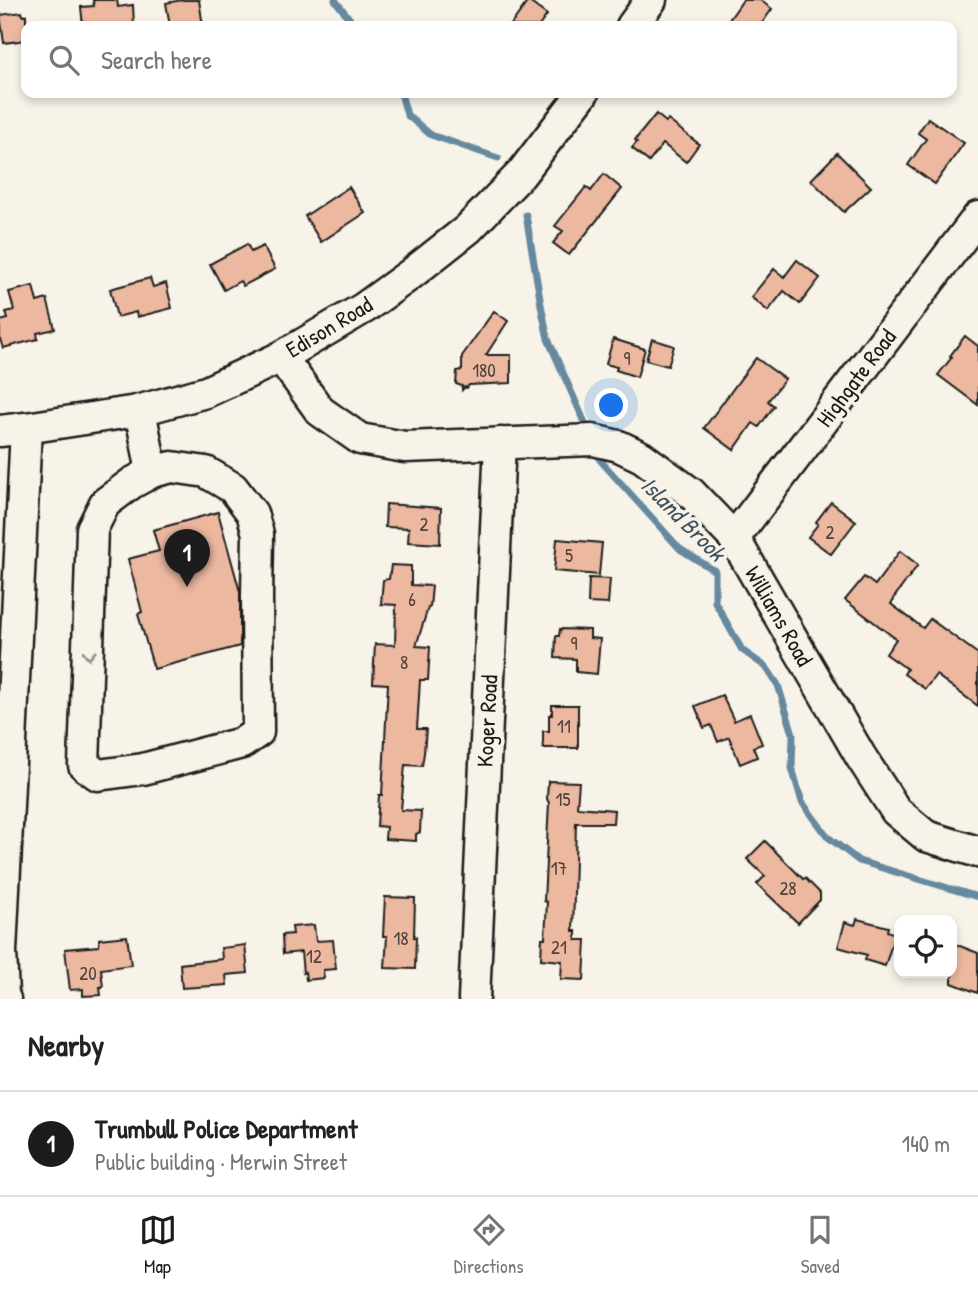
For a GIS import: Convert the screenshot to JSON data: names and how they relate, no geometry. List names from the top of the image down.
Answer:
{
  "streets": {
    "street": [
      "Edison Road",
      "Highgate Road",
      "Williams Road",
      "Koger Road"
    ]
  },
  "crossings": [
    ["Edison Road", "Williams Road"],
    ["Highgate Road", "Williams Road"],
    ["Williams Road", "Koger Road"]
  ],
  "water": ["Island Brook"],
  "house_numbers": [
    "9",
    "180",
    "2",
    "2",
    "5",
    "6",
    "9",
    "8",
    "11",
    "15",
    "17",
    "28",
    "18",
    "21",
    "12",
    "20"
  ],
  "page": {
    "search": "Search here",
    "pins": "1",
    "heading": "Nearby",
    "list": [
      {
        "mark": "1",
        "name": "Trumbull Police Department",
        "note": "Public building · Merwin Street",
        "value": "140 m"
      }
    ],
    "nav": ["Map", "Directions", "Saved"]
  }
}
